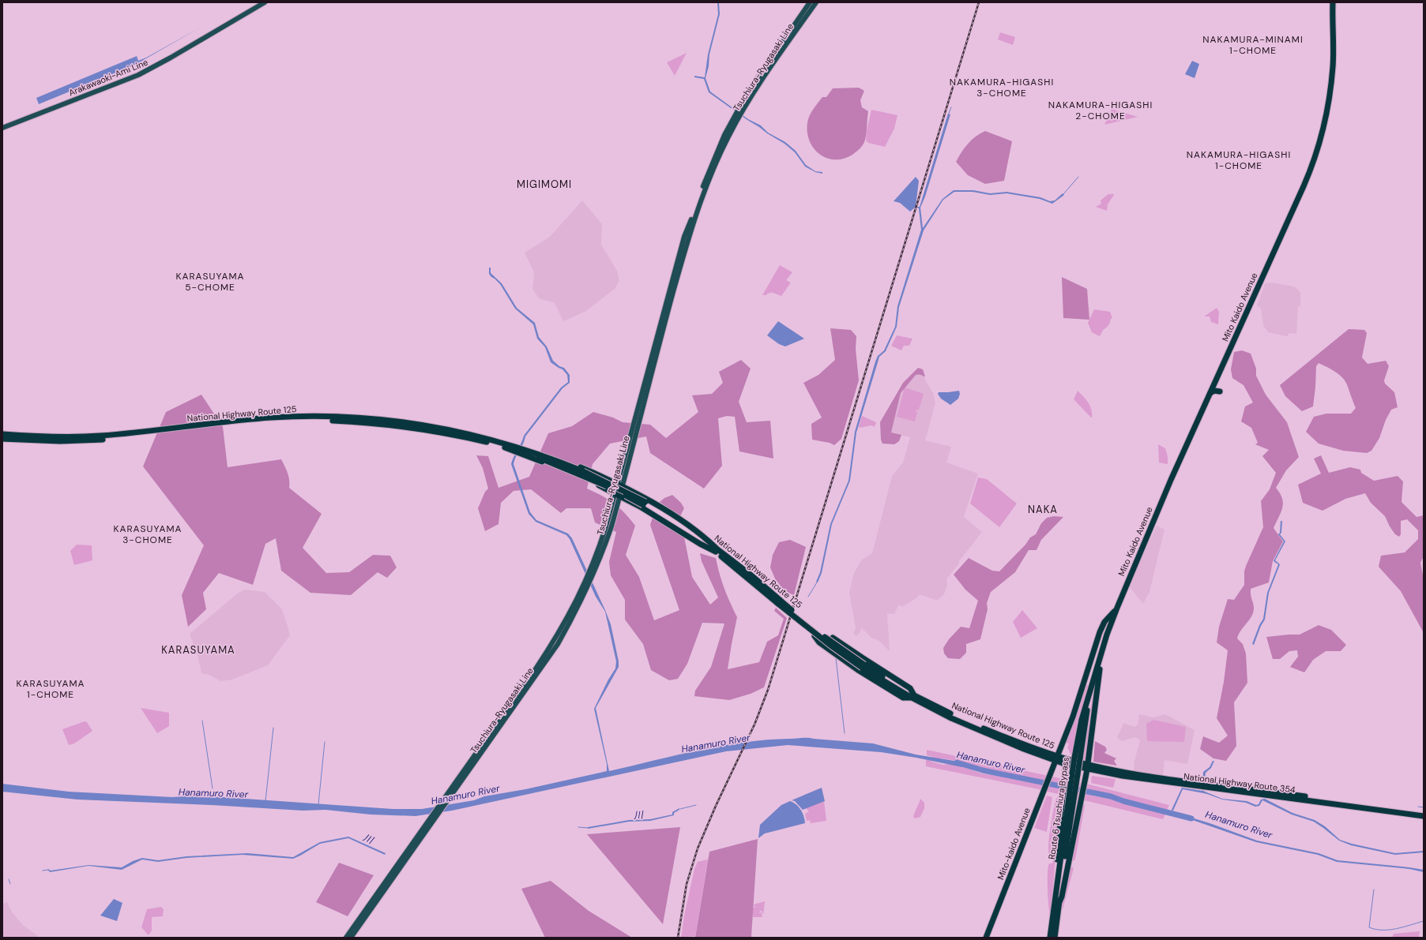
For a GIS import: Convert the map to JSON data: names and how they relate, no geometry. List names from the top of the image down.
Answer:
{
  "streets": {
    "highway": [
      "Mito Kaido Avenue",
      "National Highway Route 125",
      "National Highway Route 354",
      "Route 6 Tsuchiura Bypass",
      "Mito-kaido Avenue"
    ],
    "main road": ["Tsuchiura-Ryugasaki Line", "Arakawaoki-Ami Line"]
  },
  "crossings": [
    ["Mito Kaido Avenue", "Route 6 Tsuchiura Bypass"],
    ["Mito Kaido Avenue", "Mito-kaido Avenue"],
    ["National Highway Route 125", "National Highway Route 354"],
    ["National Highway Route 125", "Mito-kaido Avenue"],
    ["National Highway Route 354", "Mito-kaido Avenue"],
    ["Route 6 Tsuchiura Bypass", "Mito-kaido Avenue"]
  ],
  "districts": [
    "NAKAMURA-MINAMI 1-CHOME",
    "NAKAMURA-HIGASHI 3-CHOME",
    "NAKAMURA-HIGASHI 2-CHOME",
    "NAKAMURA-HIGASHI 1-CHOME",
    "MIGIMOMI",
    "KARASUYAMA 5-CHOME",
    "NAKA",
    "KARASUYAMA 3-CHOME",
    "KARASUYAMA",
    "KARASUYAMA 1-CHOME"
  ],
  "water": ["Hanamuro River", "川"]
}
